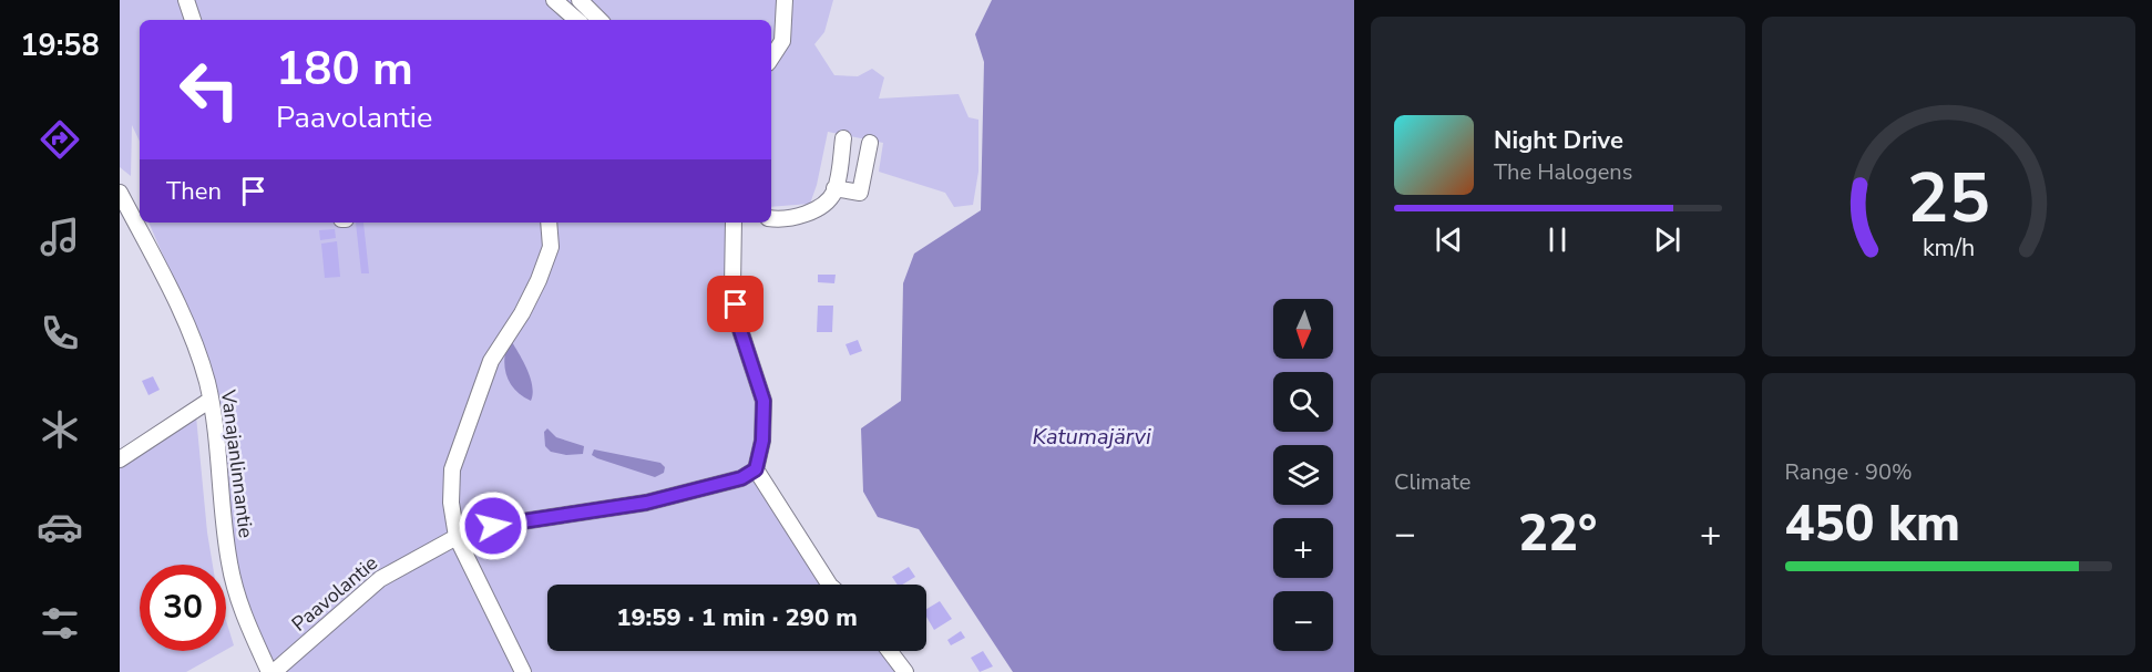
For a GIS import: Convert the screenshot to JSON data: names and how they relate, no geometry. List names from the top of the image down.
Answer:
{
  "streets": {
    "street": ["Vanajanlinnantie", "Paavolantie"]
  },
  "crossings": [
    ["Vanajanlinnantie", "Paavolantie"]
  ],
  "water": ["Katumajärvi"],
  "north": "bottom",
  "page": {
    "tabs": "19:58",
    "turn": ["180 m", "Paavolantie"],
    "song": ["Night Drive", "The Halogens"],
    "then": "Then",
    "map_buttons": ["+", "−"],
    "tile": [
      "Climate",
      ["Range · 90%", "450 km"]
    ],
    "heat": ["−", "22°", "+"],
    "limit": "30",
    "trip": "19:59 · 1 min · 290 m",
    "gauge": ["25", "km/h"]
  }
}
